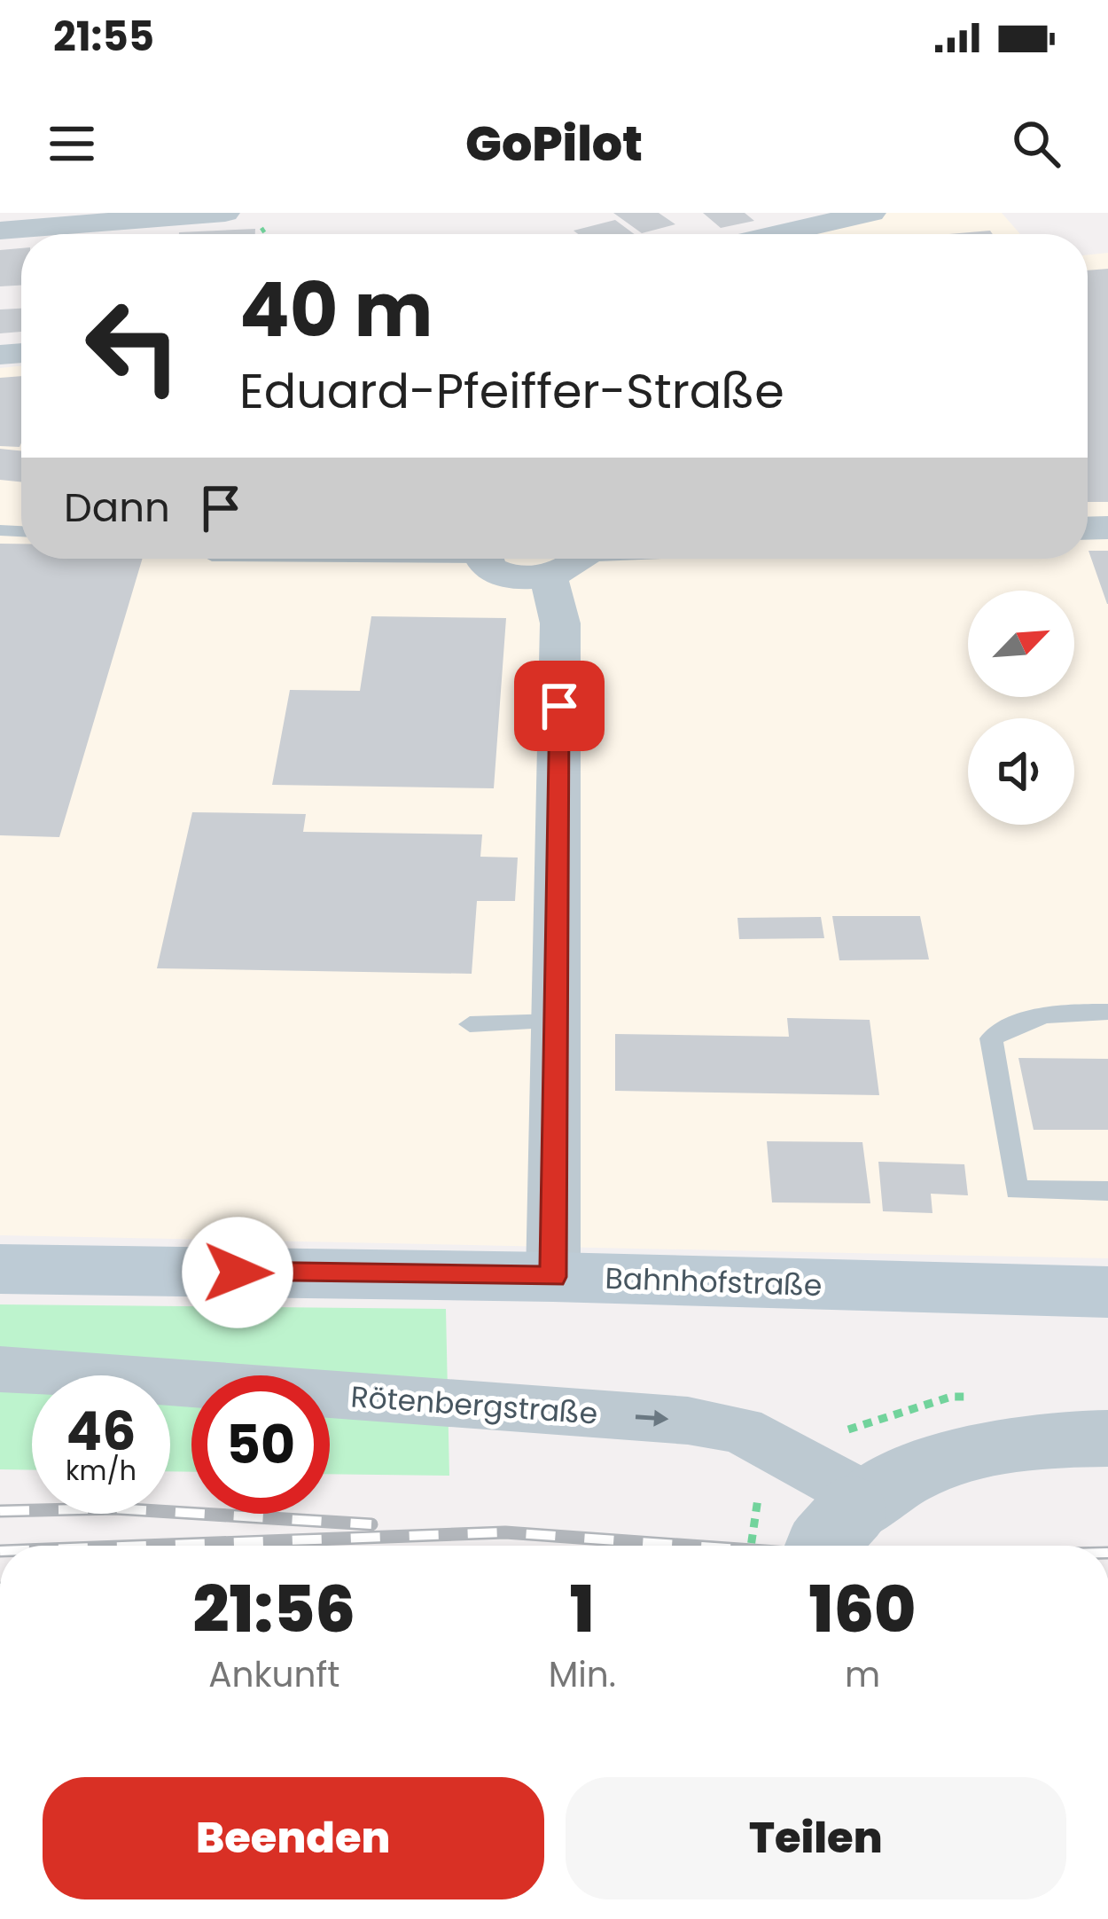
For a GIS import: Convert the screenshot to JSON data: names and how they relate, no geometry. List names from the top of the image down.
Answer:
{
  "streets": {
    "main road": ["Bahnhofstraße"],
    "street": ["Rötenbergstraße"]
  },
  "one_way": ["Rötenbergstraße"],
  "north": "top right",
  "page": {
    "status": "21:55",
    "header": "GoPilot",
    "turn": ["40 m", "Eduard-Pfeiffer-Straße"],
    "then": "Dann",
    "speed": "46 km/h",
    "limit": "50",
    "eta": [
      "21:56",
      "Ankunft",
      "1",
      "Min.",
      "160",
      "m"
    ],
    "buttons": ["Beenden", "Teilen"]
  }
}
